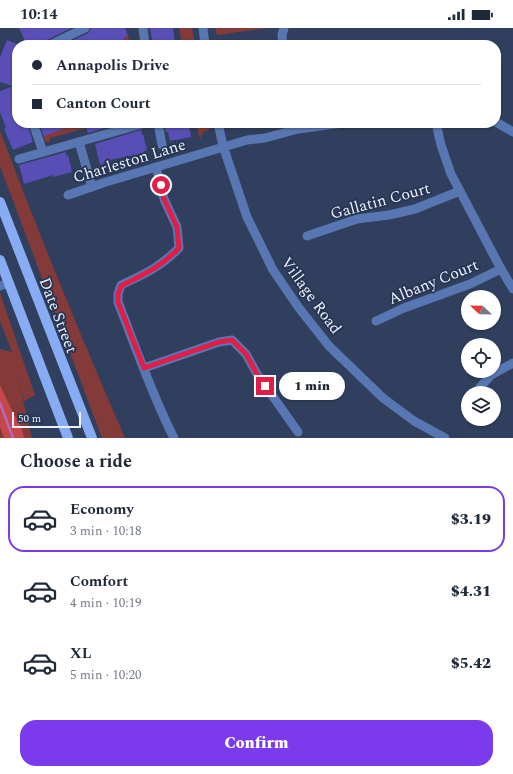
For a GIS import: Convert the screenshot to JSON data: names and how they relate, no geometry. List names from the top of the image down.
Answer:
{
  "streets": {
    "main road": ["Date Street"],
    "street": [
      "Charleston Lane",
      "Gallatin Court",
      "Albany Court",
      "Village Road"
    ]
  },
  "crossings": [
    ["Charleston Lane", "Village Road"]
  ],
  "scale_bar": "50 m",
  "north": "left",
  "page": {
    "status": "10:14",
    "banner": ["Annapolis Drive", "Canton Court"],
    "bubble": "1 min",
    "scale": "50 m",
    "heading": "Choose a ride",
    "list": [
      {
        "name": "Economy",
        "note": "3 min · 10:18",
        "value": "$3.19"
      },
      {
        "name": "Comfort",
        "note": "4 min · 10:19",
        "value": "$4.31"
      },
      {
        "name": "XL",
        "note": "5 min · 10:20",
        "value": "$5.42"
      }
    ],
    "buttons": "Confirm"
  }
}
